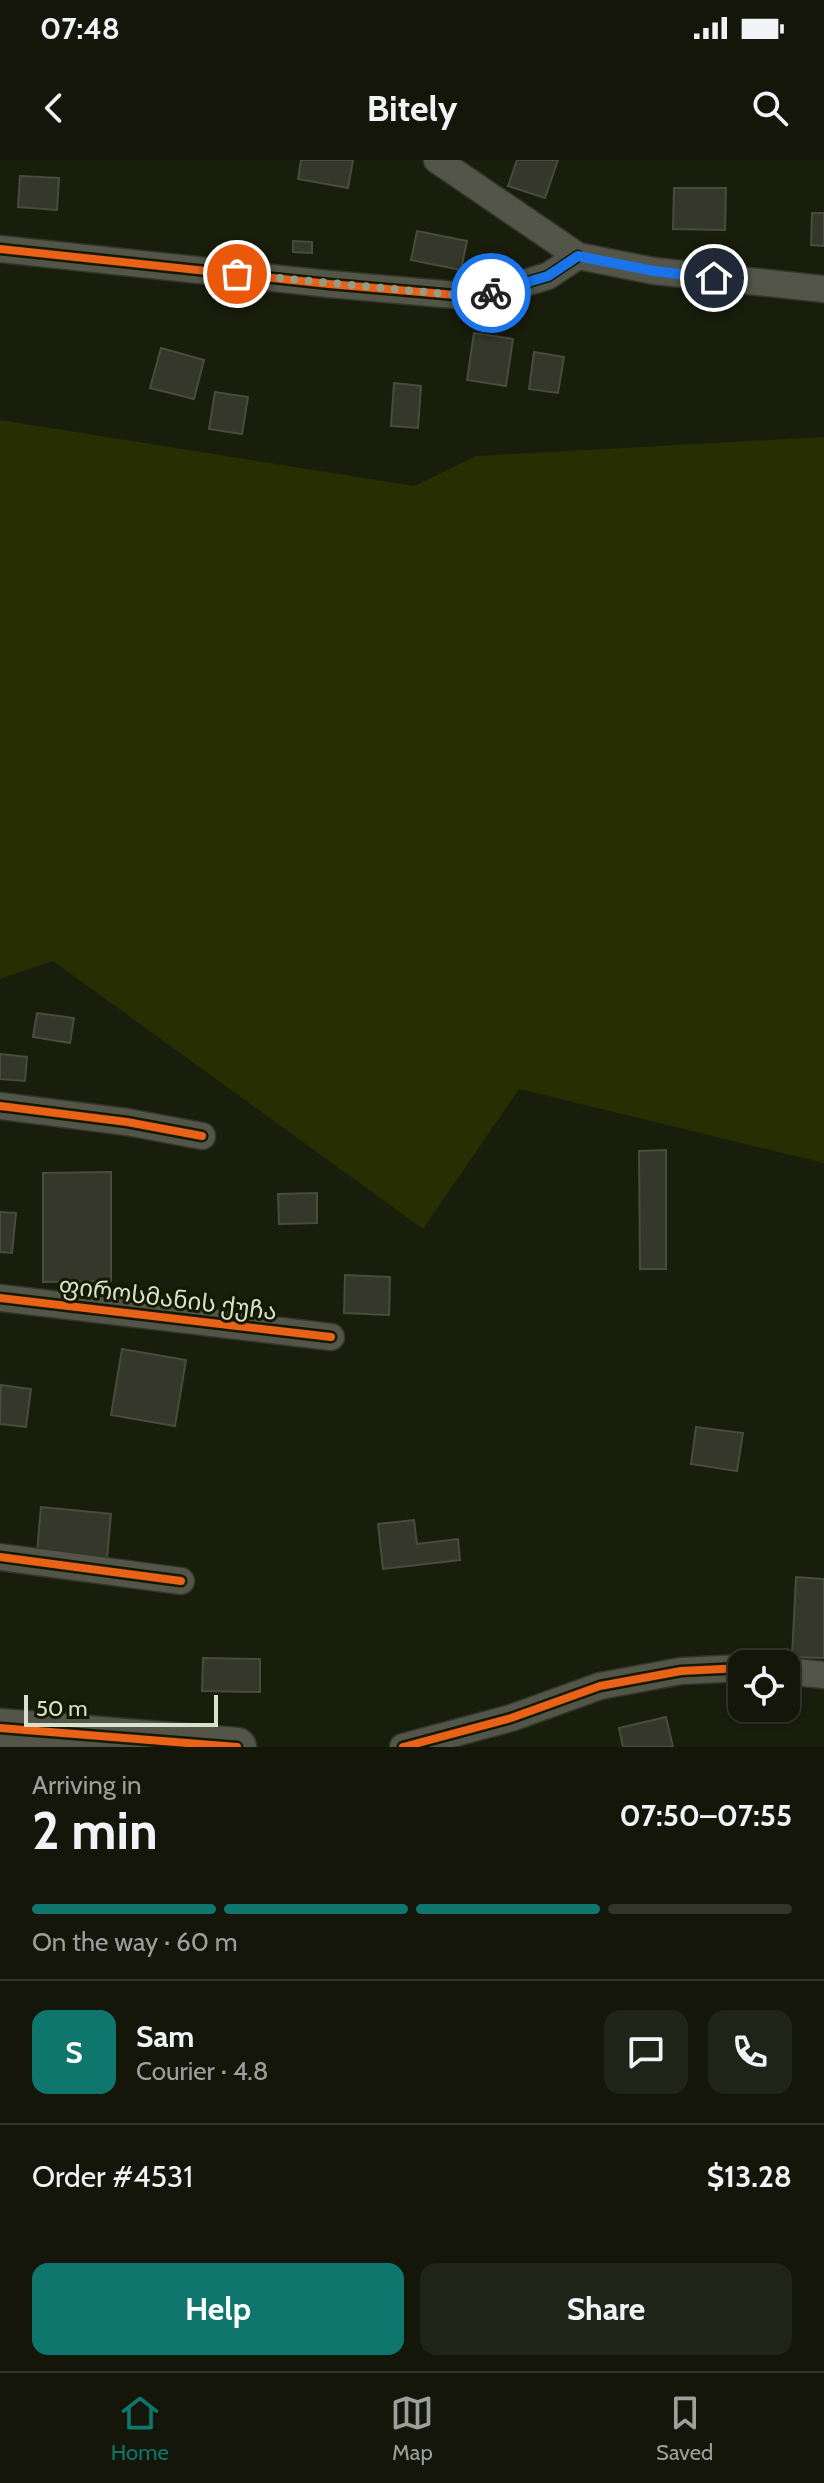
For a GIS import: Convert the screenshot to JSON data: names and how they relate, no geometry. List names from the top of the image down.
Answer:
{
  "streets": {
    "street": ["ფიროსმანის ქუჩა"]
  },
  "scale_bar": "50 m",
  "page": {
    "status": "07:48",
    "header": "Bitely",
    "scale": "50 m",
    "heading": ["2 min", "Arriving in", "07:50–07:55"],
    "panel": [
      "Sam",
      "Courier · 4.8",
      "Order #4531",
      "$13.28"
    ],
    "bar": "On the way · 60 m",
    "round": "S",
    "buttons": ["Help", "Share"],
    "tabs": ["Home", "Map", "Saved"]
  }
}
